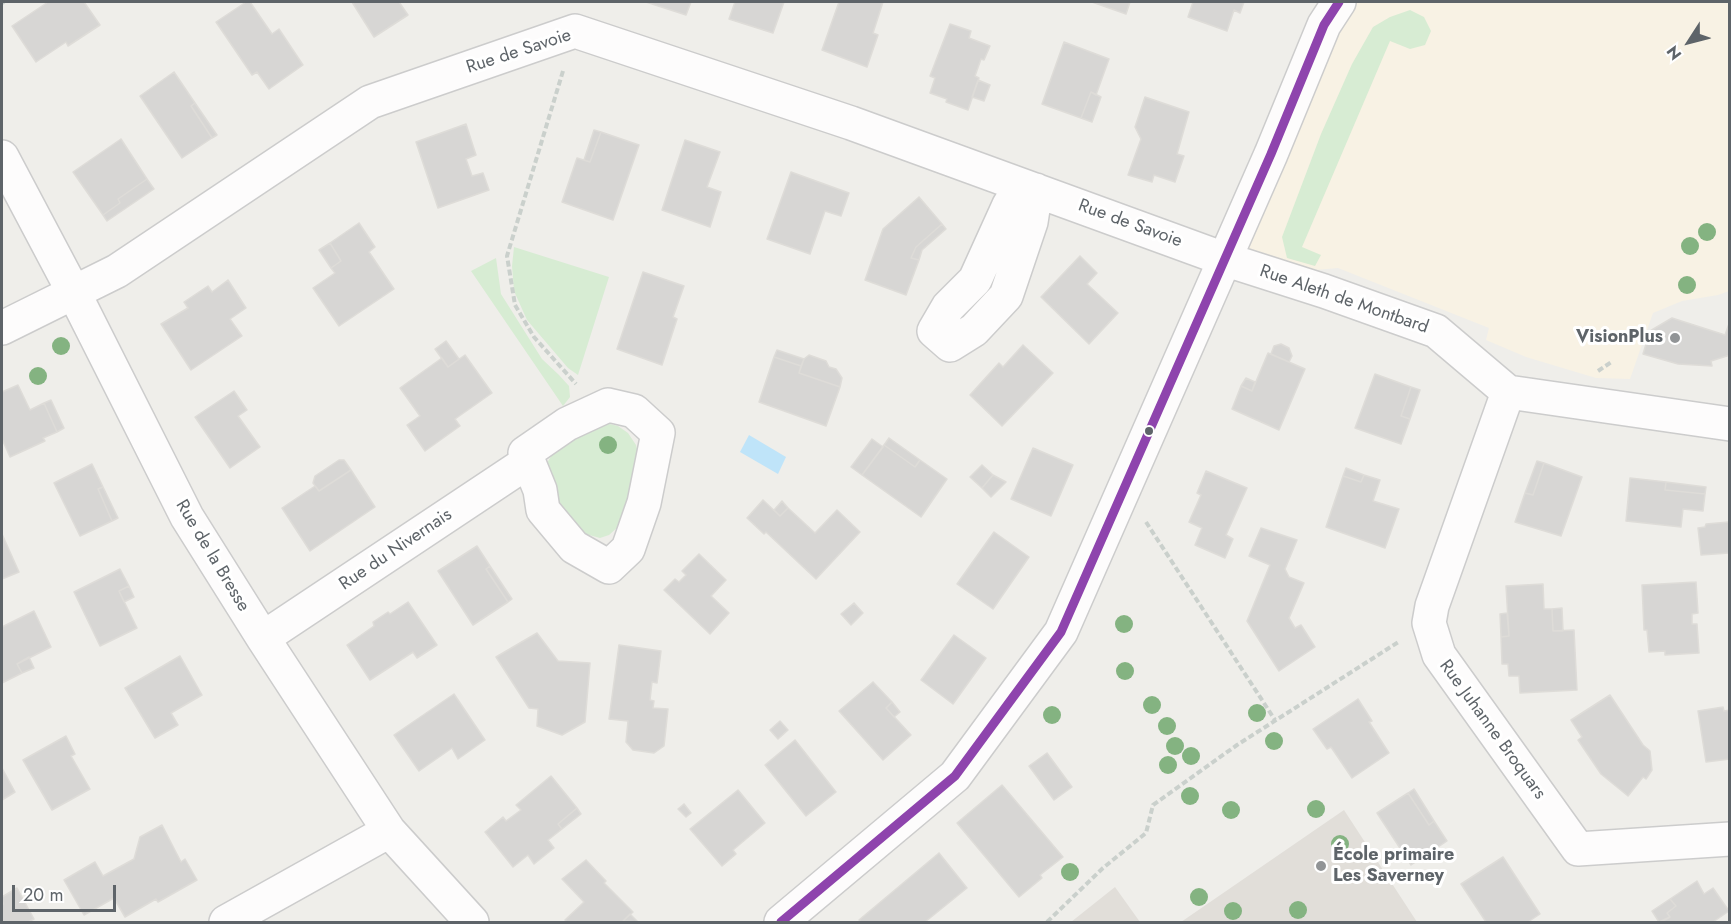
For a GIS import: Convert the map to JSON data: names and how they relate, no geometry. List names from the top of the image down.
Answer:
{
  "streets": {
    "street": [
      "Rue de Savoie",
      "Rue Aleth de Montbard",
      "Rue du Nivernais",
      "Rue de la Bresse",
      "Rue Juhanne Broquars"
    ]
  },
  "crossings": [
    ["Rue de Savoie", "Rue Aleth de Montbard"],
    ["Rue de Savoie", "Rue de la Bresse"],
    ["Rue Aleth de Montbard", "Rue Juhanne Broquars"],
    ["Rue du Nivernais", "Rue de la Bresse"]
  ],
  "places": ["VisionPlus", "École primaire Les Saverney"],
  "scale_bar": "20 m",
  "north": "bottom left"
}
